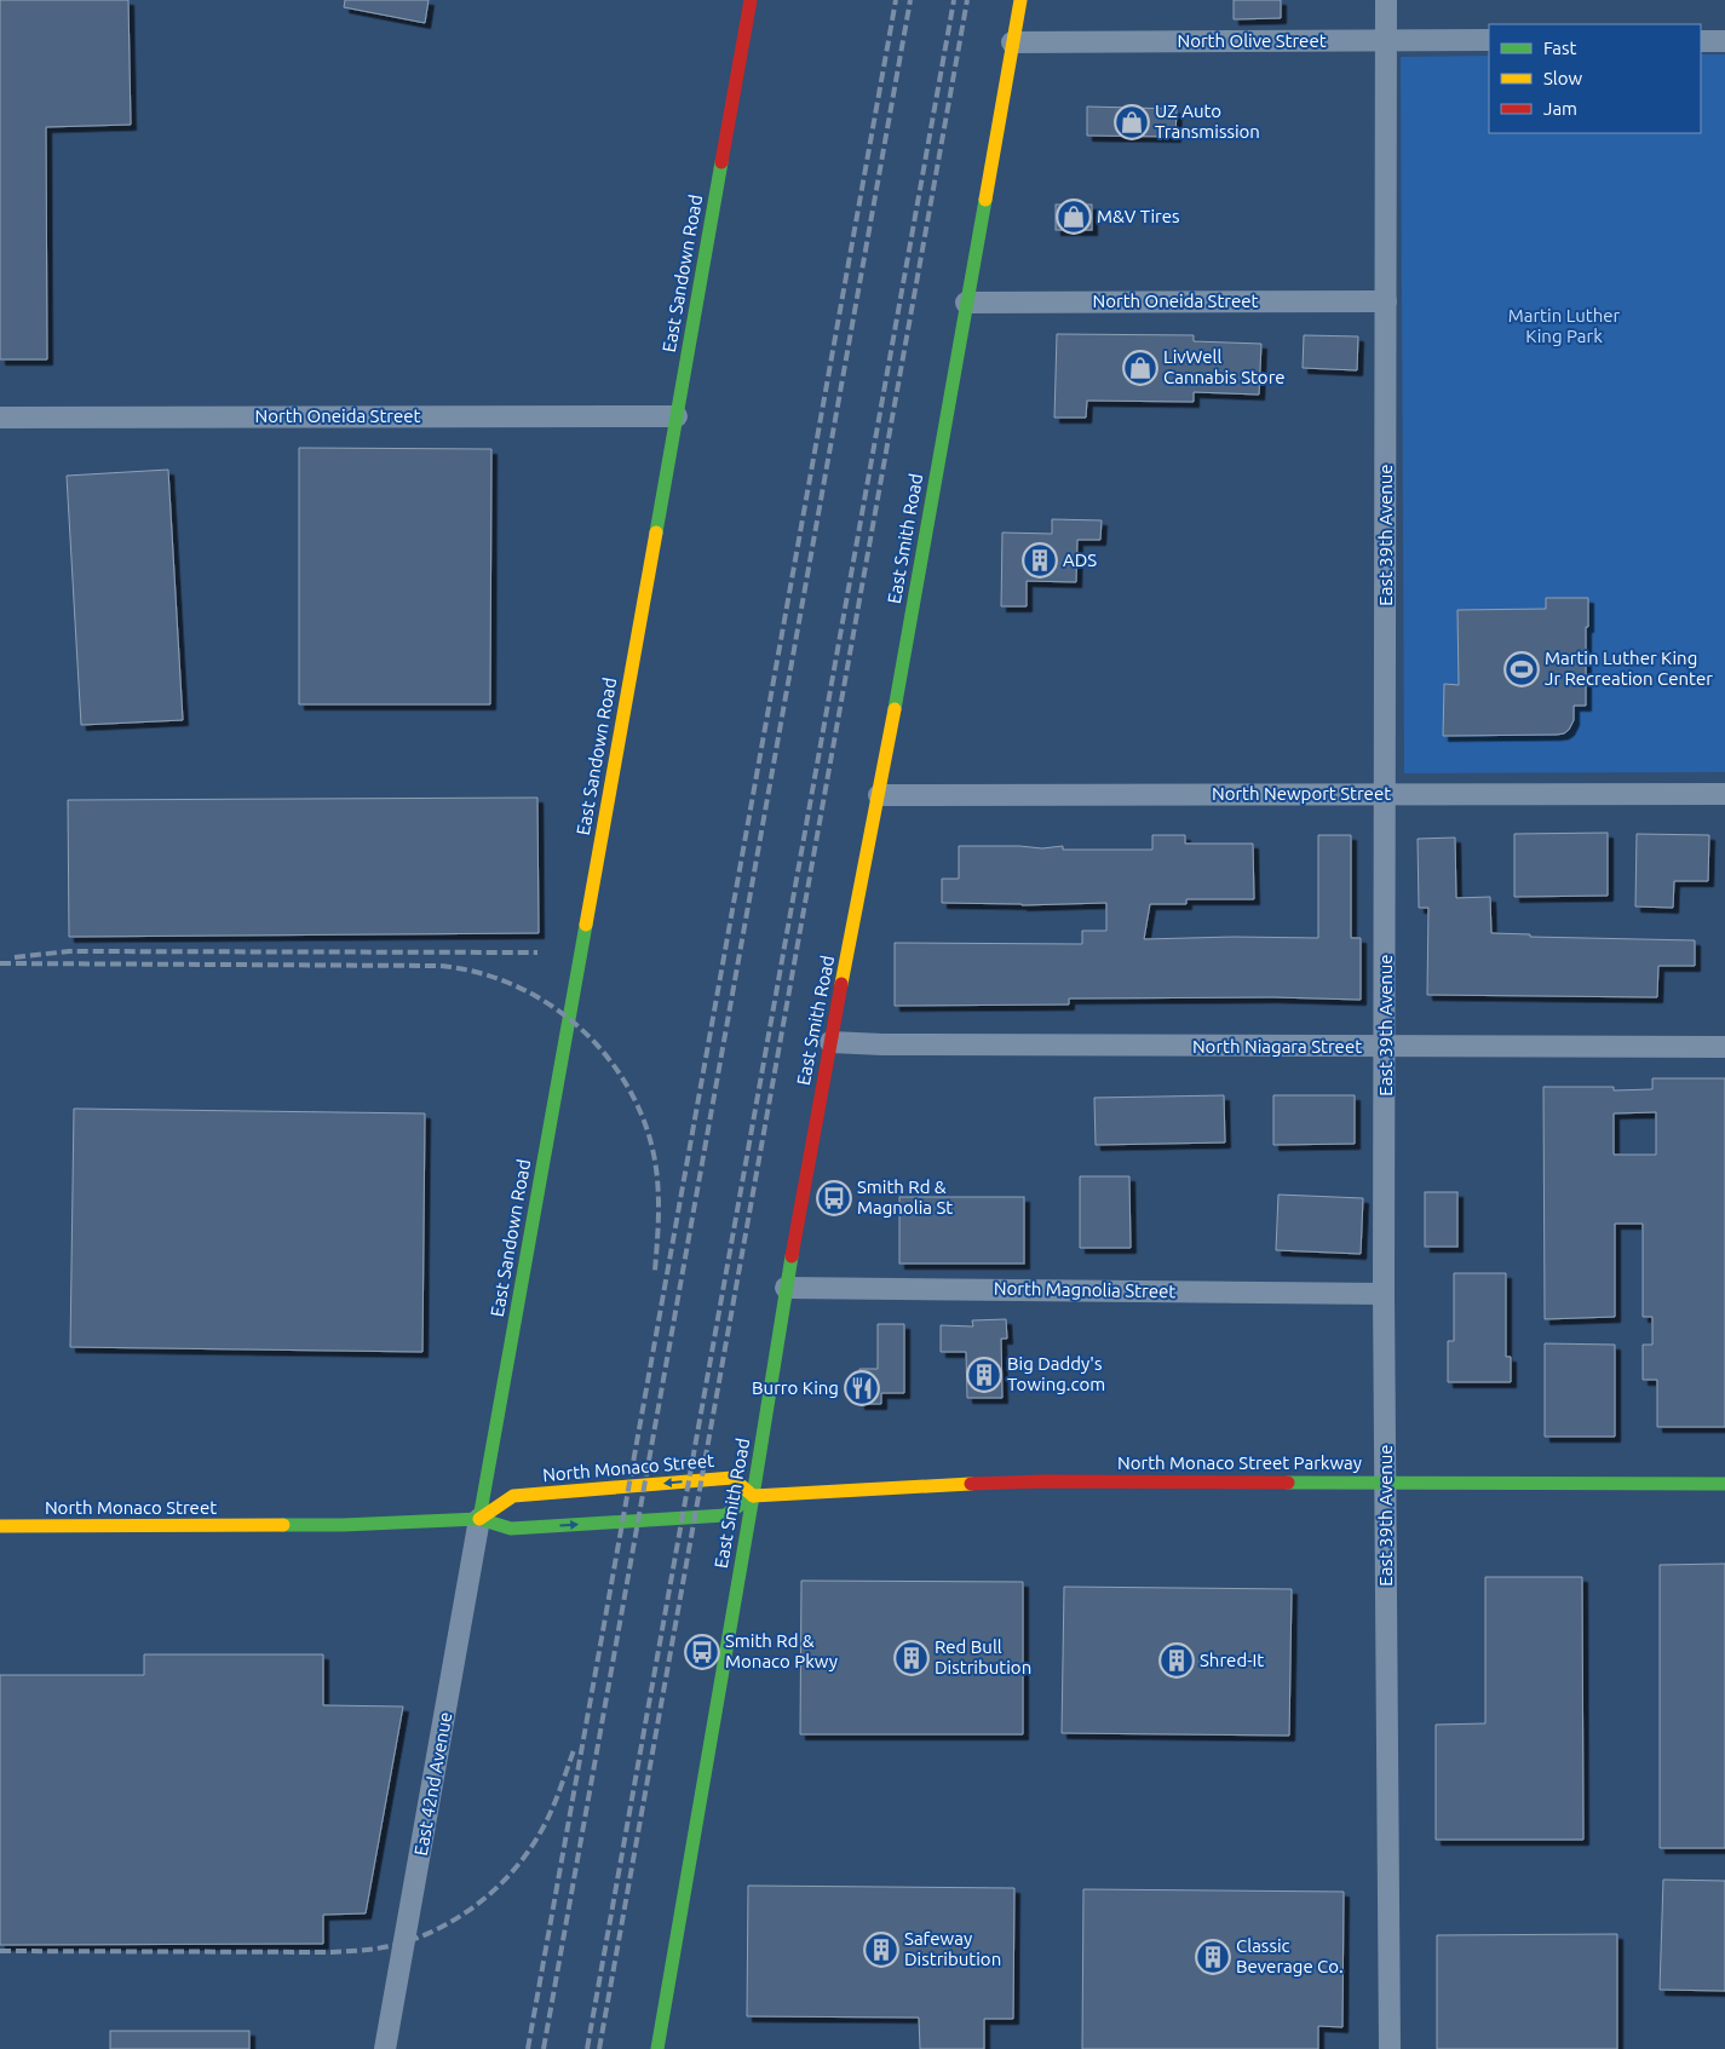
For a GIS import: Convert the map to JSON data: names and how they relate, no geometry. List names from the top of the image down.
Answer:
{
  "streets": {
    "street": [
      "North Olive Street",
      "East Sandown Road",
      "North Oneida Street",
      "East 39th Avenue",
      "East Smith Road",
      "North Newport Street",
      "North Niagara Street",
      "North Magnolia Street",
      "North Monaco Street Parkway",
      "North Monaco Street",
      "East 42nd Avenue"
    ]
  },
  "crossings": [
    ["North Olive Street", "East 39th Avenue"],
    ["North Olive Street", "East Smith Road"],
    ["East Sandown Road", "North Oneida Street"],
    ["East Sandown Road", "North Monaco Street"],
    ["East Sandown Road", "East 42nd Avenue"],
    ["North Oneida Street", "East 39th Avenue"],
    ["North Oneida Street", "East Smith Road"],
    ["East 39th Avenue", "North Newport Street"],
    ["East 39th Avenue", "North Niagara Street"],
    ["East 39th Avenue", "North Magnolia Street"],
    ["East 39th Avenue", "North Monaco Street Parkway"],
    ["East Smith Road", "North Newport Street"],
    ["East Smith Road", "North Niagara Street"],
    ["East Smith Road", "North Magnolia Street"],
    ["East Smith Road", "North Monaco Street Parkway"],
    ["East Smith Road", "North Monaco Street"],
    ["North Monaco Street Parkway", "North Monaco Street"],
    ["North Monaco Street", "East 42nd Avenue"]
  ],
  "parks": ["Martin Luther King Park"],
  "places": {
    "shop": ["UZ Auto Transmission", "M&V Tires", "LivWell Cannabis Store"],
    "building": [
      "ADS",
      "Big Daddy's Towing.com",
      "Red Bull Distribution",
      "Shred-It",
      "Safeway Distribution",
      "Classic Beverage Co."
    ],
    "sports": ["Martin Luther King Jr Recreation Center"],
    "bus stop": ["Smith Rd & Magnolia St", "Smith Rd & Monaco Pkwy"],
    "restaurant": ["Burro King"]
  },
  "legend": ["Fast", "Slow", "Jam"]
}
